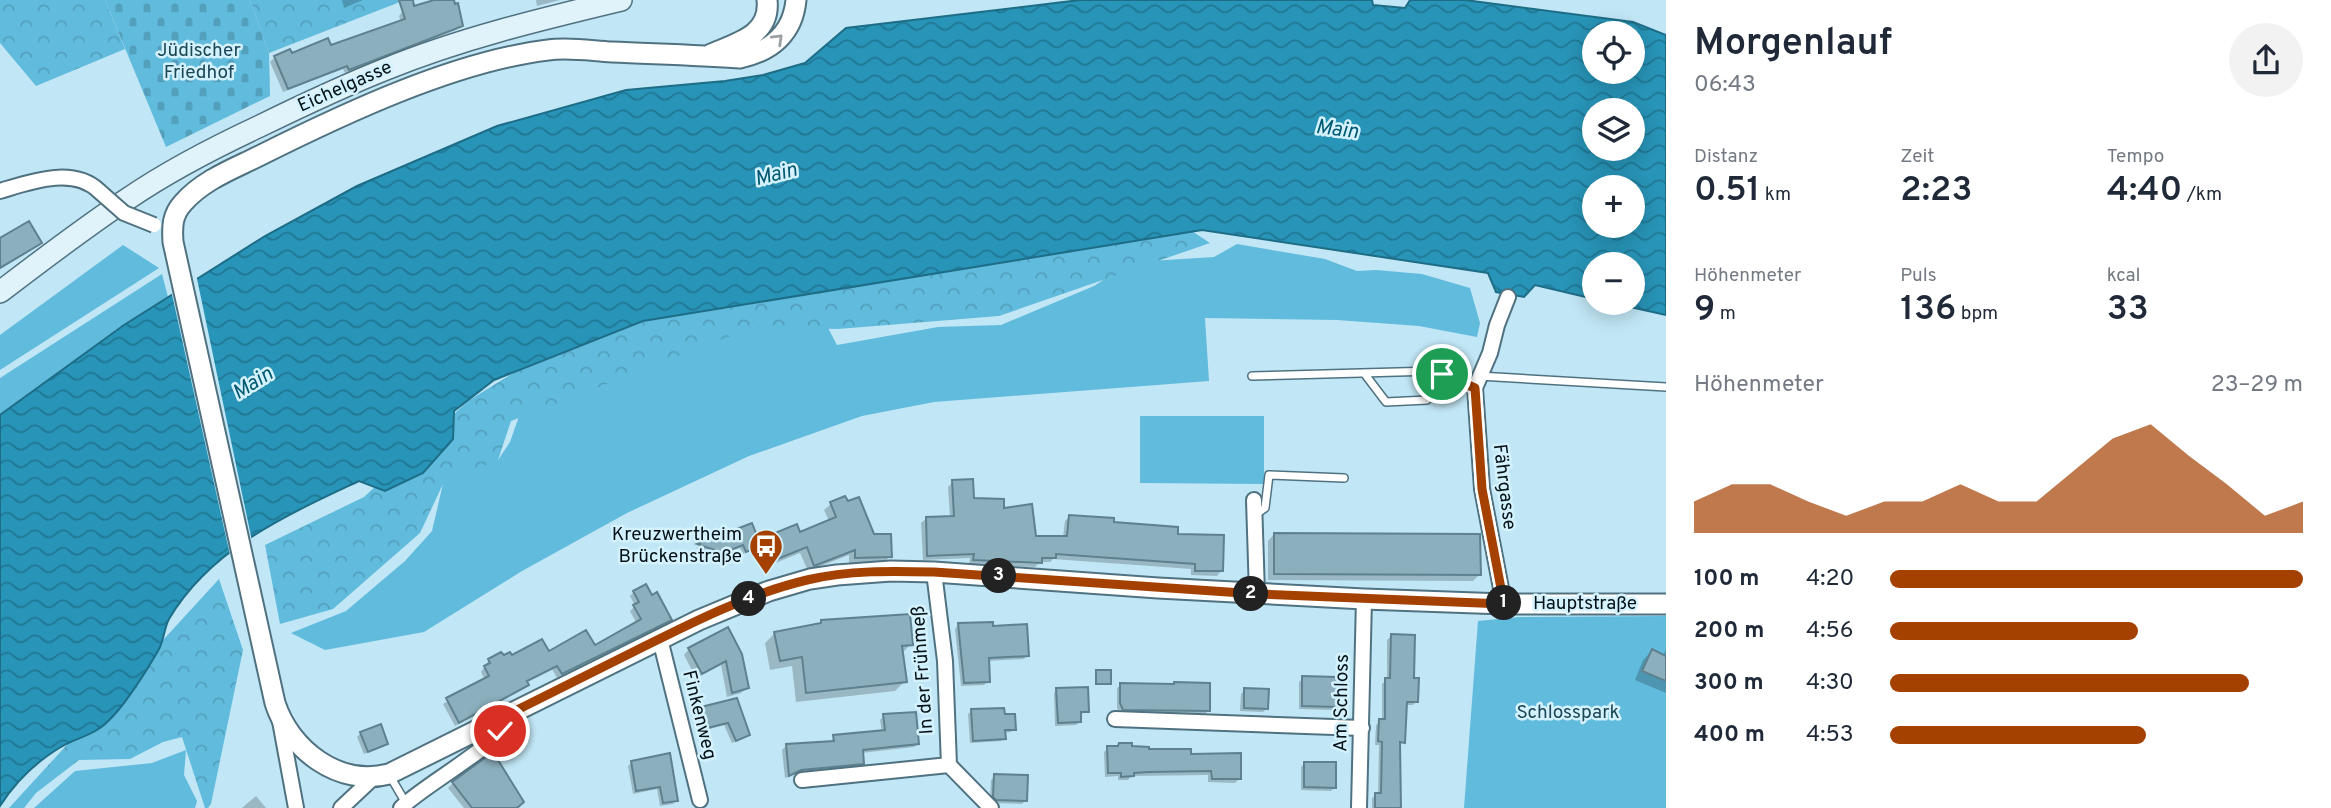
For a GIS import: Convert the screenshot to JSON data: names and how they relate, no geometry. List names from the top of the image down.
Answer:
{
  "streets": {
    "main road": ["Eichelgasse"],
    "street": [
      "Fährgasse",
      "Hauptstraße",
      "In der Frühmeß",
      "Am Schloss",
      "Finkenweg"
    ]
  },
  "crossings": [
    ["Fährgasse", "Hauptstraße"],
    ["Hauptstraße", "In der Frühmeß"],
    ["Hauptstraße", "Am Schloss"],
    ["Hauptstraße", "Finkenweg"]
  ],
  "water": ["Main"],
  "parks": ["Jüdischer Friedhof", "Schlosspark"],
  "places": {
    "bus stop": ["Kreuzwertheim Brückenstraße"]
  },
  "page": {
    "heading": ["Morgenlauf", "06:43"],
    "map_buttons": ["+", "−"],
    "stats": [
      ["Distanz", "0.51 km"],
      ["Zeit", "2:23"],
      ["Tempo", "4:40 /km"],
      ["Höhenmeter", "9 m"],
      ["Puls", "136 bpm"],
      ["kcal", "33"]
    ],
    "chart": ["Höhenmeter", "23–29 m"],
    "list": [
      {
        "name": "100 m",
        "note": "4:20"
      },
      {
        "name": "200 m",
        "note": "4:56"
      },
      {
        "name": "300 m",
        "note": "4:30"
      },
      {
        "name": "400 m",
        "note": "4:53"
      }
    ],
    "pins": [
      "3",
      "2",
      "4",
      "1"
    ]
  }
}
